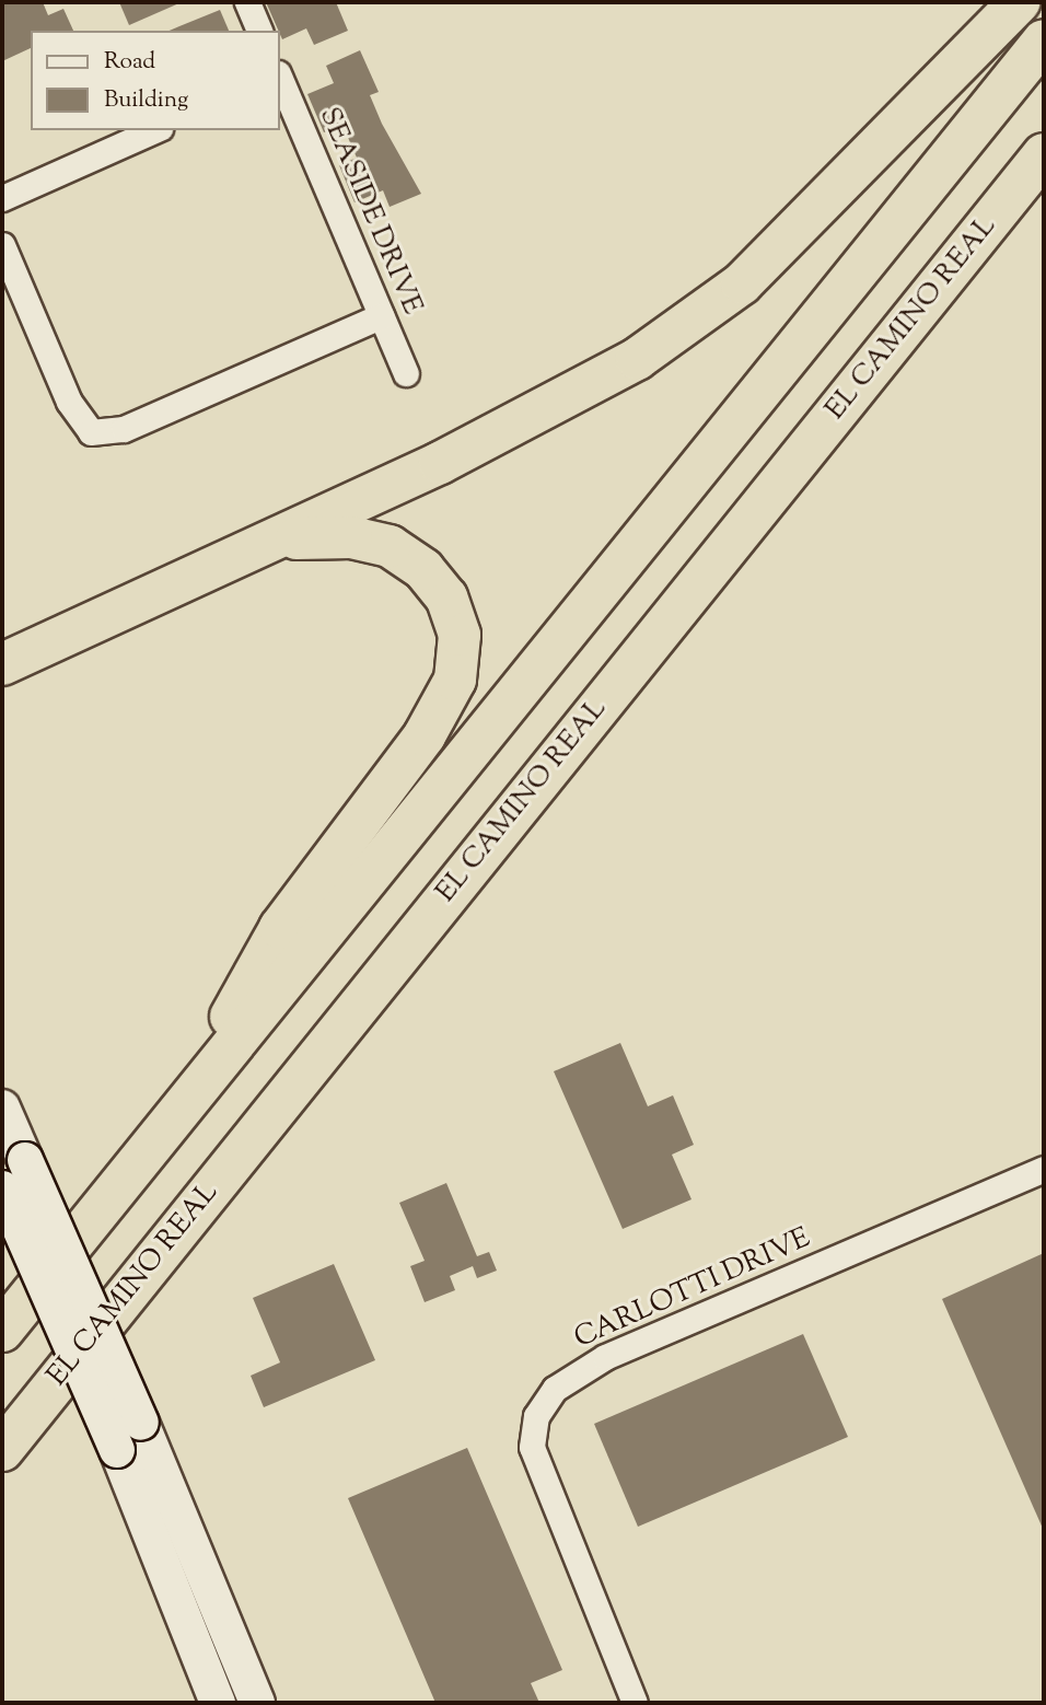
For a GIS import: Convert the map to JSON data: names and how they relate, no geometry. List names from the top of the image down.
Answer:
{
  "streets": {
    "highway": ["EL CAMINO REAL"],
    "street": ["SEASIDE DRIVE", "CARLOTTI DRIVE"]
  },
  "legend": ["Road", "Building"]
}
